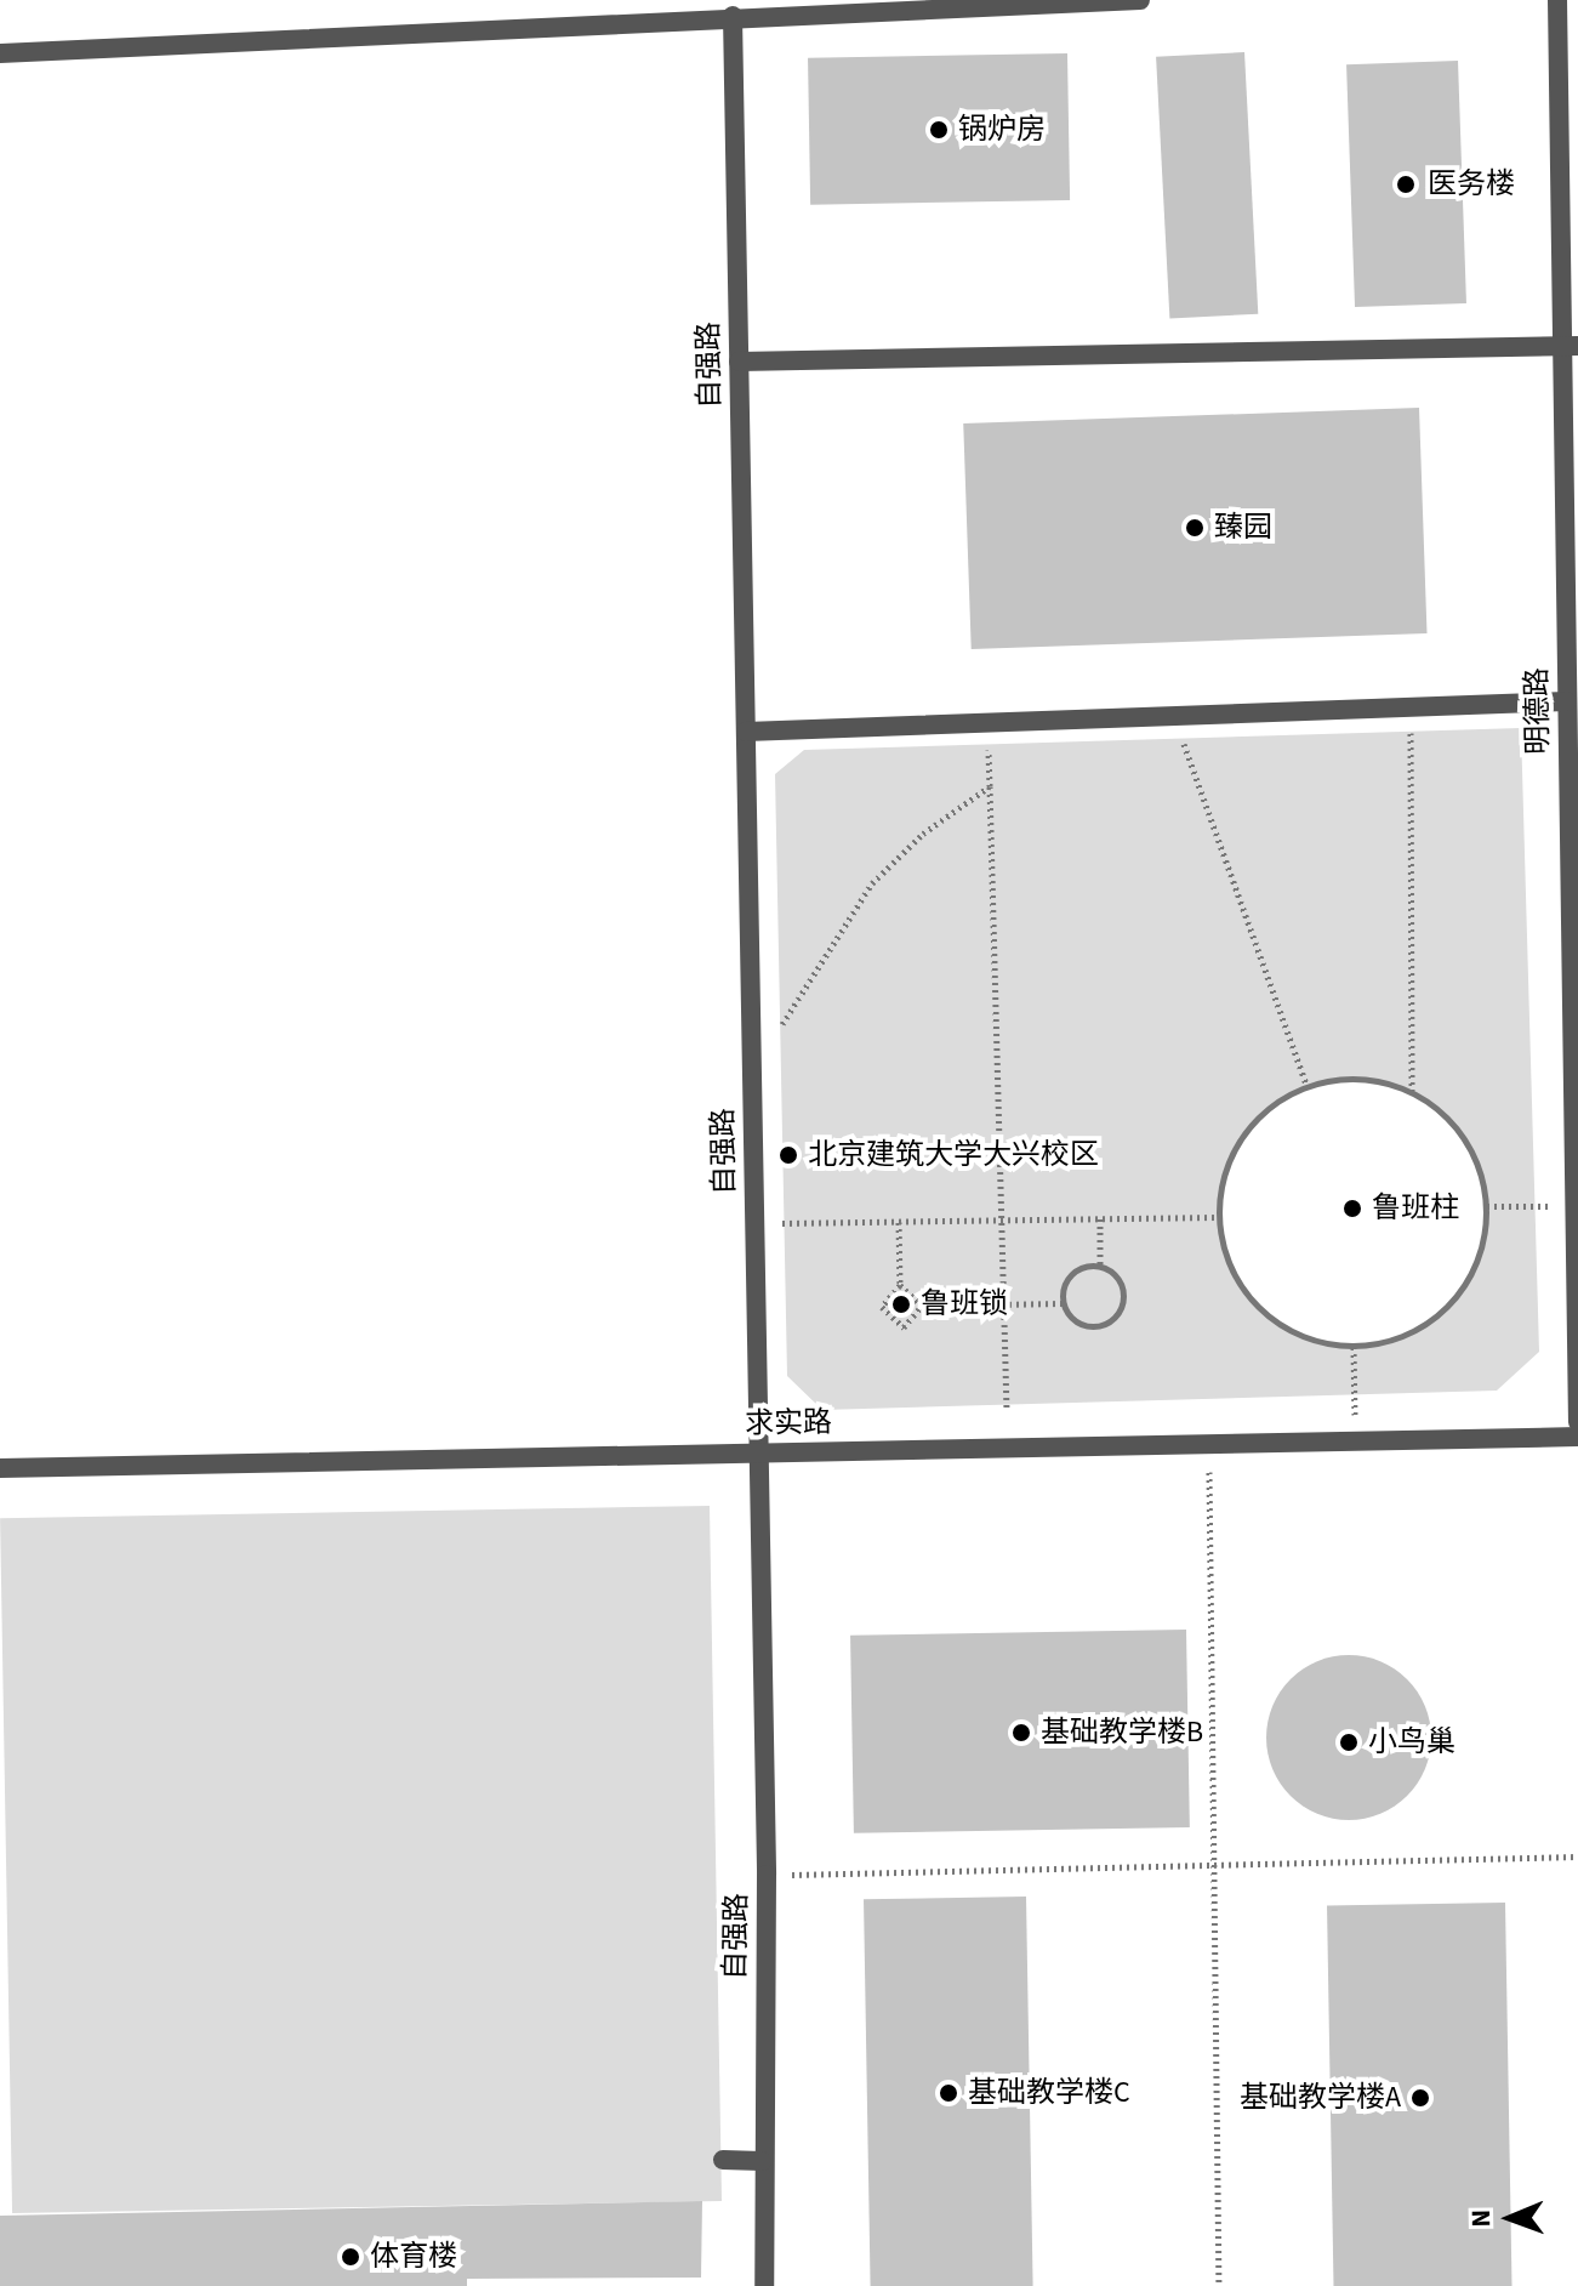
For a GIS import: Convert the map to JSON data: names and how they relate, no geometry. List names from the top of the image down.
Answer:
{
  "streets": {
    "street": ["自强路", "明德路", "求实路"]
  },
  "crossings": [
    ["自强路", "求实路"]
  ],
  "places": [
    "锅炉房",
    "医务楼",
    "臻园",
    "北京建筑大学大兴校区",
    "鲁班柱",
    "鲁班锁",
    "基础教学楼B",
    "小鸟巢",
    "基础教学楼C",
    "基础教学楼A",
    "体育楼"
  ],
  "north": "left"
}
